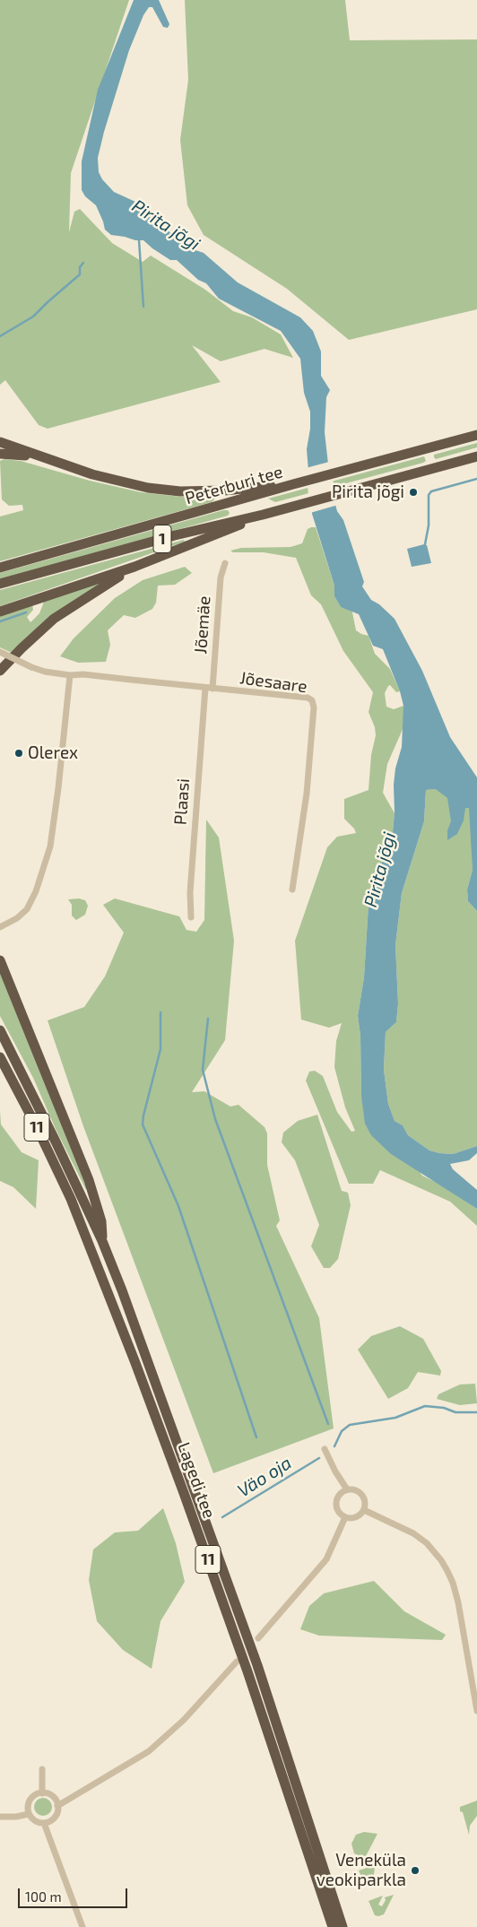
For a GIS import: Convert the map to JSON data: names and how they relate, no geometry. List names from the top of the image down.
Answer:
{
  "streets": {
    "highway": [
      "Peterburi tee",
      "1",
      "11",
      "Lagedi tee"
    ],
    "street": ["Jõemäe", "Jõesaare", "Plaasi"]
  },
  "crossings": [
    ["Jõemäe", "Jõesaare"],
    ["Jõesaare", "Plaasi"],
    ["11", "Lagedi tee"]
  ],
  "water": ["Pirita jõgi", "Väo oja"],
  "places": ["Pirita jõgi", "Olerex", "Veneküla veokiparkla"],
  "scale_bar": "100 m"
}
